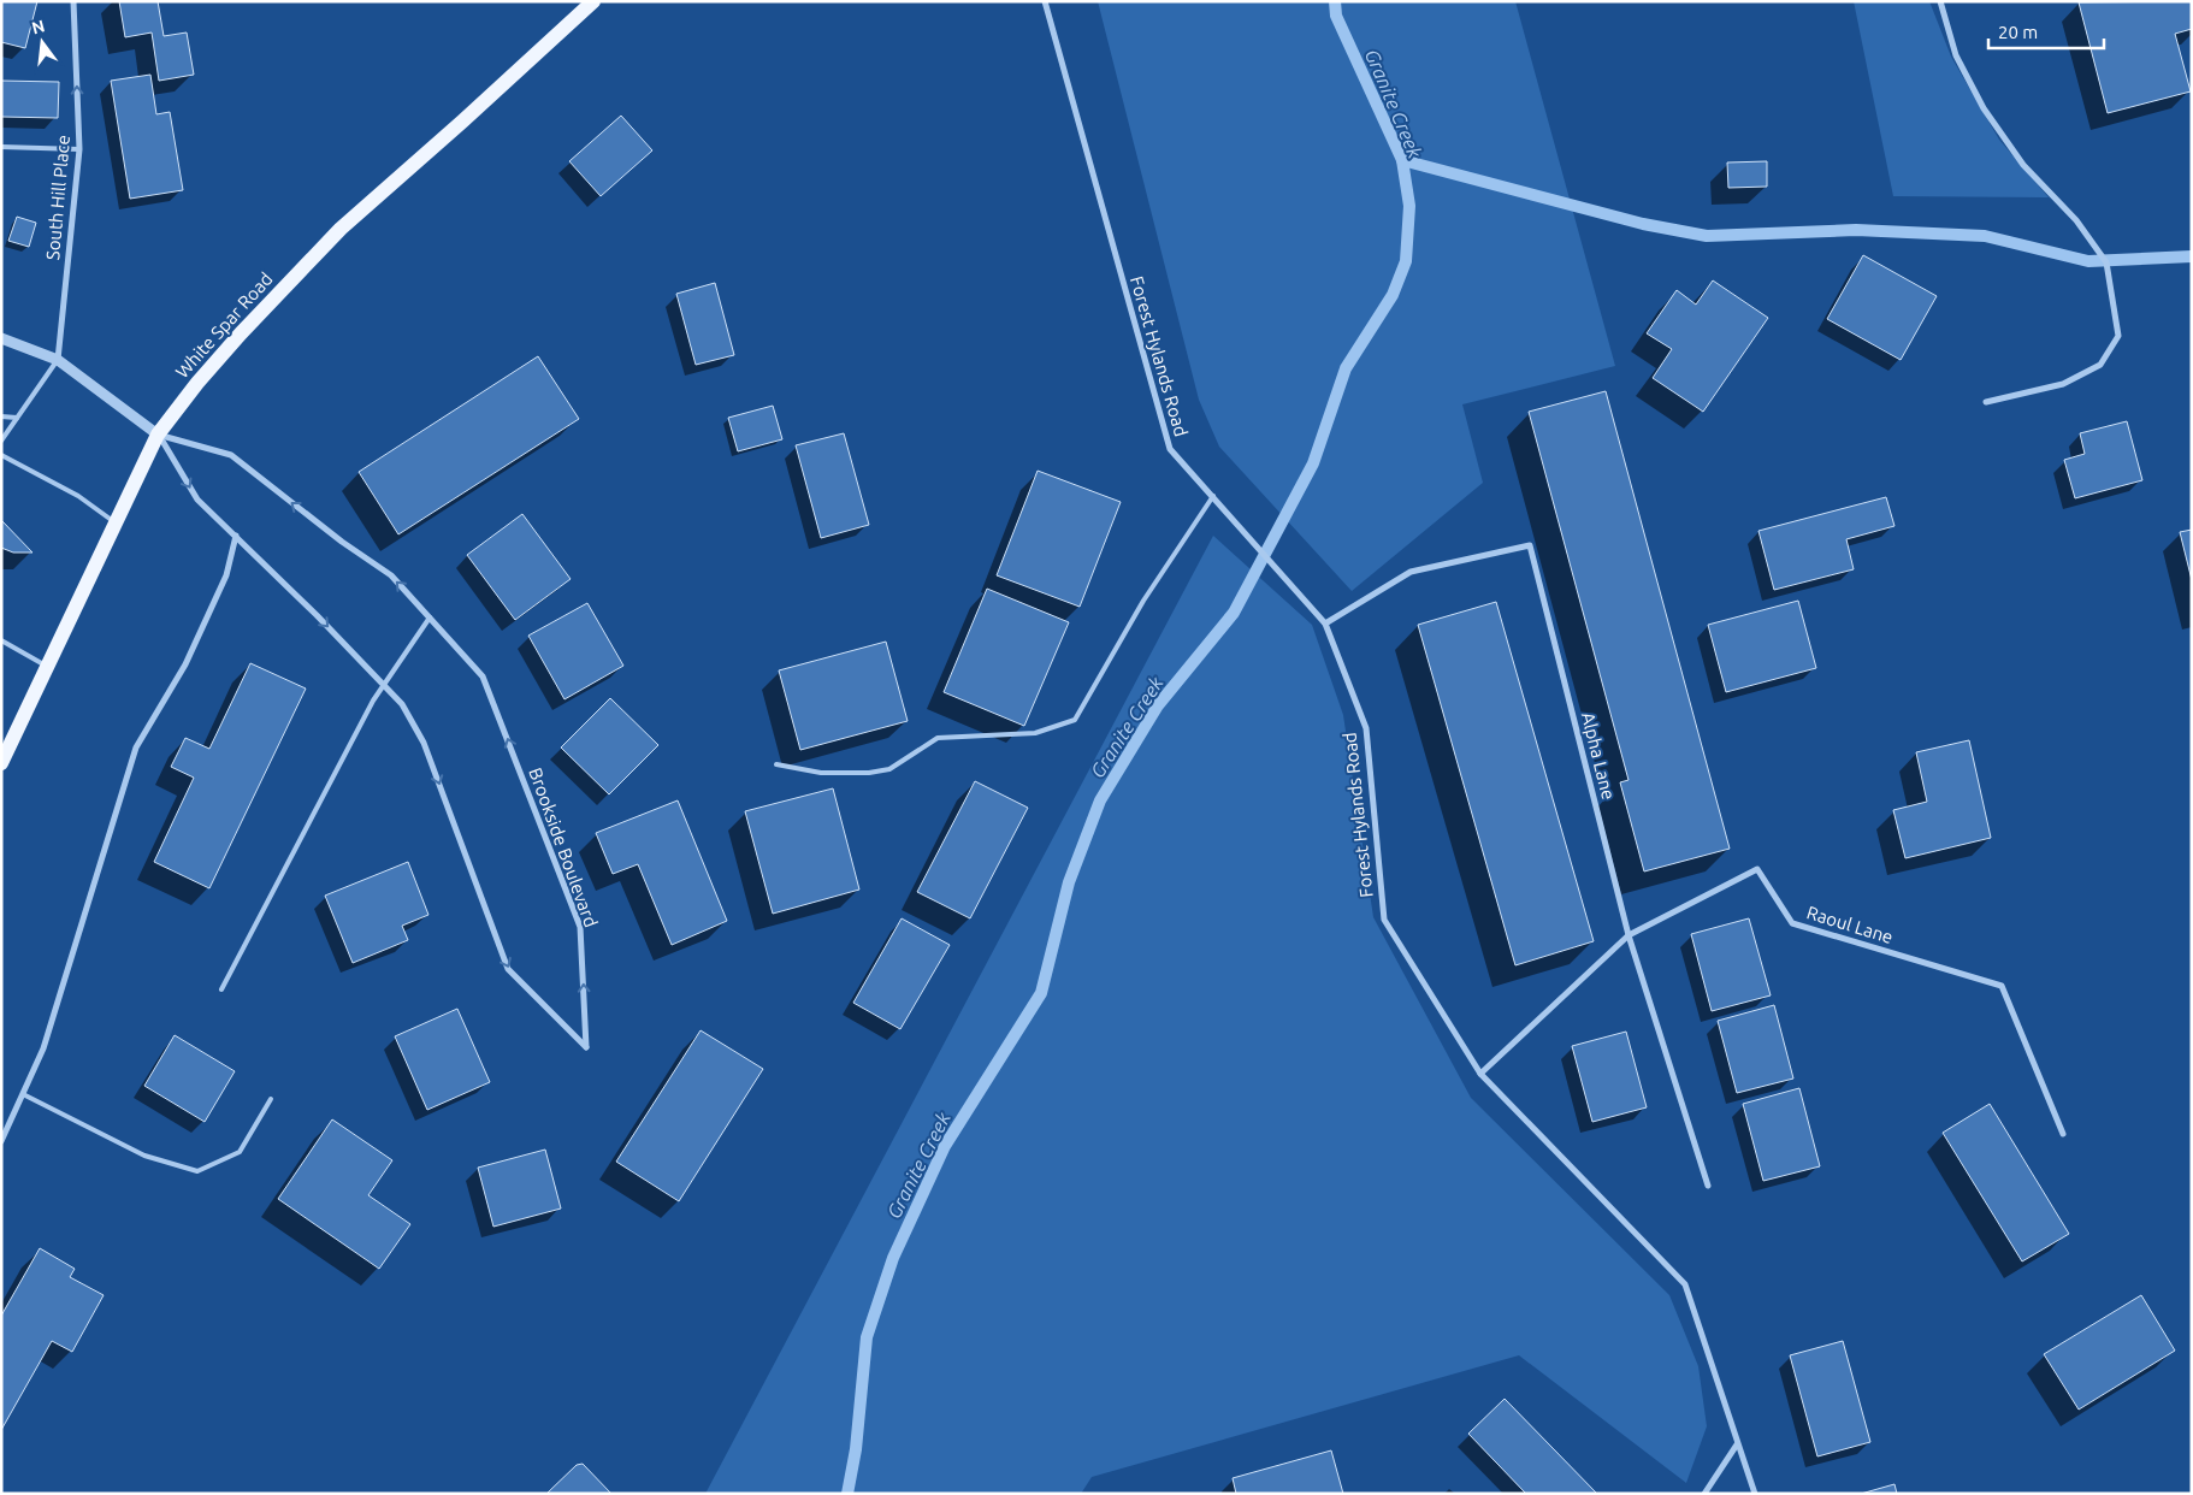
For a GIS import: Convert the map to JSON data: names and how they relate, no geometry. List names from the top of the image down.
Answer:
{
  "streets": {
    "main road": ["White Spar Road"],
    "street": [
      "South Hill Place",
      "Forest Hylands Road",
      "Alpha Lane",
      "Brookside Boulevard",
      "Raoul Lane"
    ]
  },
  "crossings": [
    ["White Spar Road", "Brookside Boulevard"],
    ["Forest Hylands Road", "Alpha Lane"],
    ["Forest Hylands Road", "Raoul Lane"],
    ["Alpha Lane", "Raoul Lane"]
  ],
  "one_way": ["South Hill Place"],
  "water": ["Granite Creek"],
  "scale_bar": "20 m",
  "north": "top"
}
